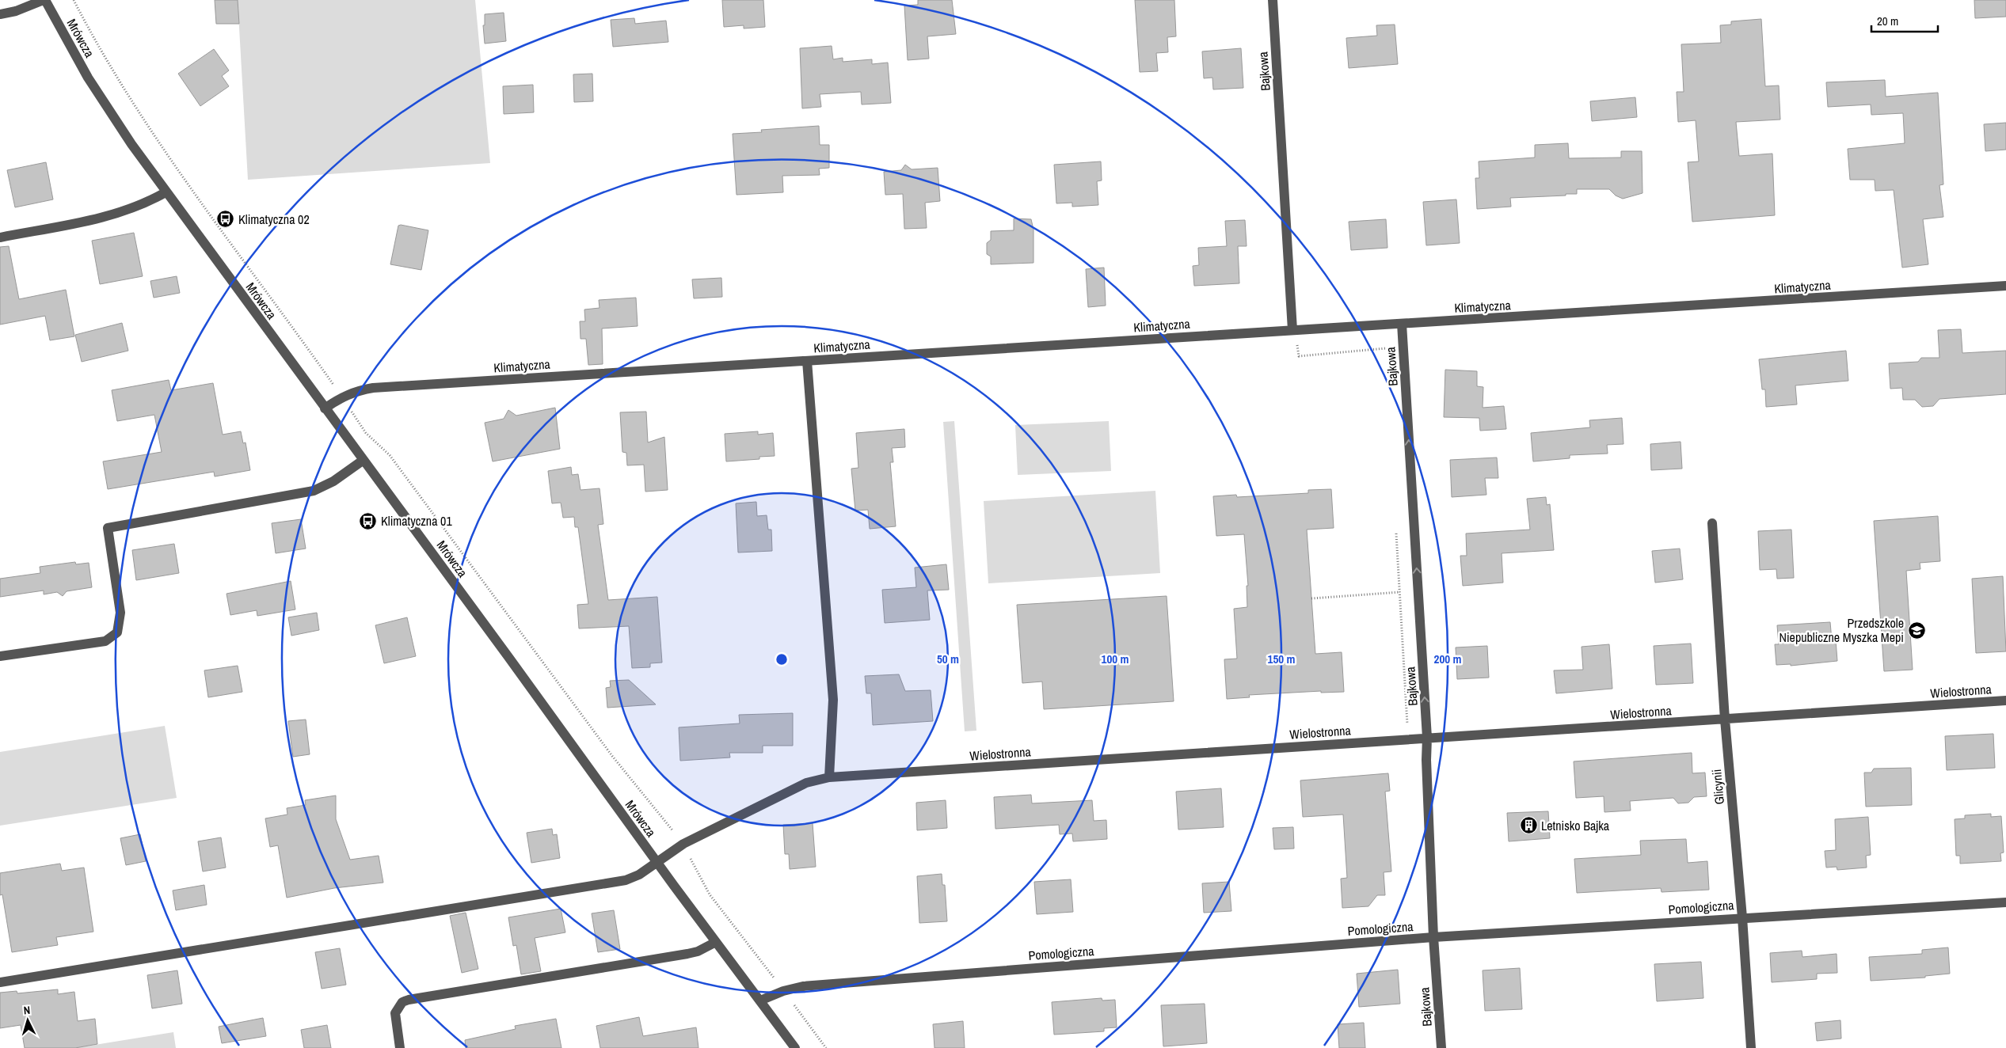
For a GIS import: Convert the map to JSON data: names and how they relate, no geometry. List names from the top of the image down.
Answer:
{
  "streets": {
    "street": [
      "Mrówcza",
      "Bajkowa",
      "Klimatyczna",
      "Wielostronna",
      "Glicynii",
      "Pomologiczna"
    ]
  },
  "crossings": [
    ["Mrówcza", "Klimatyczna"],
    ["Mrówcza", "Wielostronna"],
    ["Mrówcza", "Pomologiczna"],
    ["Bajkowa", "Klimatyczna"],
    ["Bajkowa", "Wielostronna"],
    ["Bajkowa", "Pomologiczna"],
    ["Wielostronna", "Glicynii"],
    ["Glicynii", "Pomologiczna"]
  ],
  "one_way": ["Bajkowa"],
  "places": {
    "bus stop": ["Klimatyczna 02", "Klimatyczna 01"],
    "school or university": ["Przedszkole Niepubliczne Myszka Mepi"],
    "building": ["Letnisko Bajka"]
  },
  "scale_bar": "20 m",
  "north": "top",
  "rings": [
    "50 m",
    "100 m",
    "150 m",
    "200 m"
  ]
}
